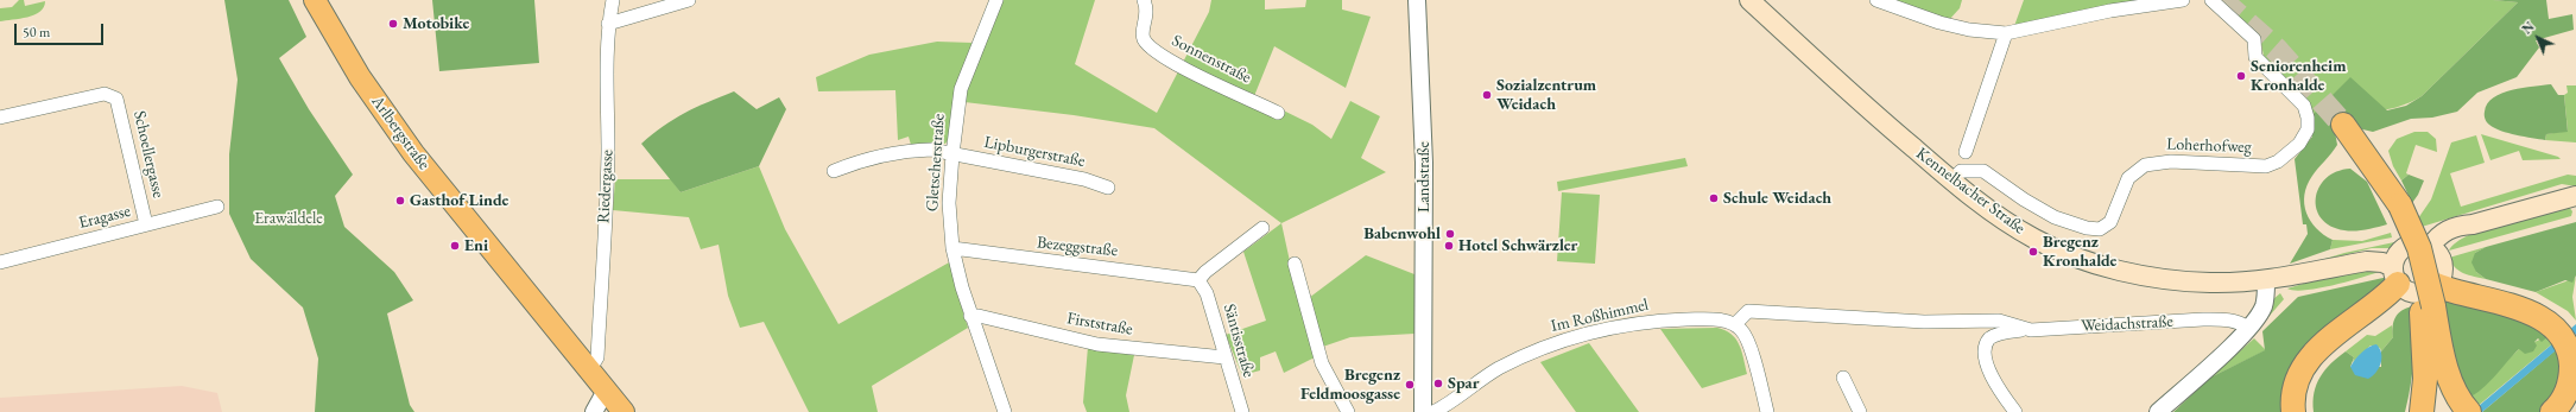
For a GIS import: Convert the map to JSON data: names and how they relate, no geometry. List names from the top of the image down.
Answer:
{
  "streets": {
    "main road": ["Arlbergstraße", "Kennelbacher Straße"],
    "street": [
      "Sonnenstraße",
      "Loherhofweg",
      "Lipburgerstraße",
      "Schoellergasse",
      "Gletscherstraße",
      "Landstraße",
      "Riedergasse",
      "Eragasse",
      "Bezeggstraße",
      "Im Roßhimmel",
      "Firststraße",
      "Weidachstraße",
      "Säntisstraße"
    ]
  },
  "crossings": [
    ["Arlbergstraße", "Riedergasse"],
    ["Loherhofweg", "Kennelbacher Straße"],
    ["Lipburgerstraße", "Gletscherstraße"],
    ["Schoellergasse", "Eragasse"],
    ["Gletscherstraße", "Bezeggstraße"],
    ["Gletscherstraße", "Firststraße"],
    ["Bezeggstraße", "Säntisstraße"],
    ["Im Roßhimmel", "Weidachstraße"],
    ["Firststraße", "Säntisstraße"]
  ],
  "parks": ["Erawäldele"],
  "places": [
    "Motobike",
    "Seniorenheim Kronhalde",
    "Sozialzentrum Weidach",
    "Schule Weidach",
    "Gasthof Linde",
    "Babenwohl",
    "Eni",
    "Hotel Schwärzler",
    "Bregenz Kronhalde",
    "Spar",
    "Bregenz Feldmoosgasse"
  ],
  "scale_bar": "50 m",
  "north": "top left"
}
